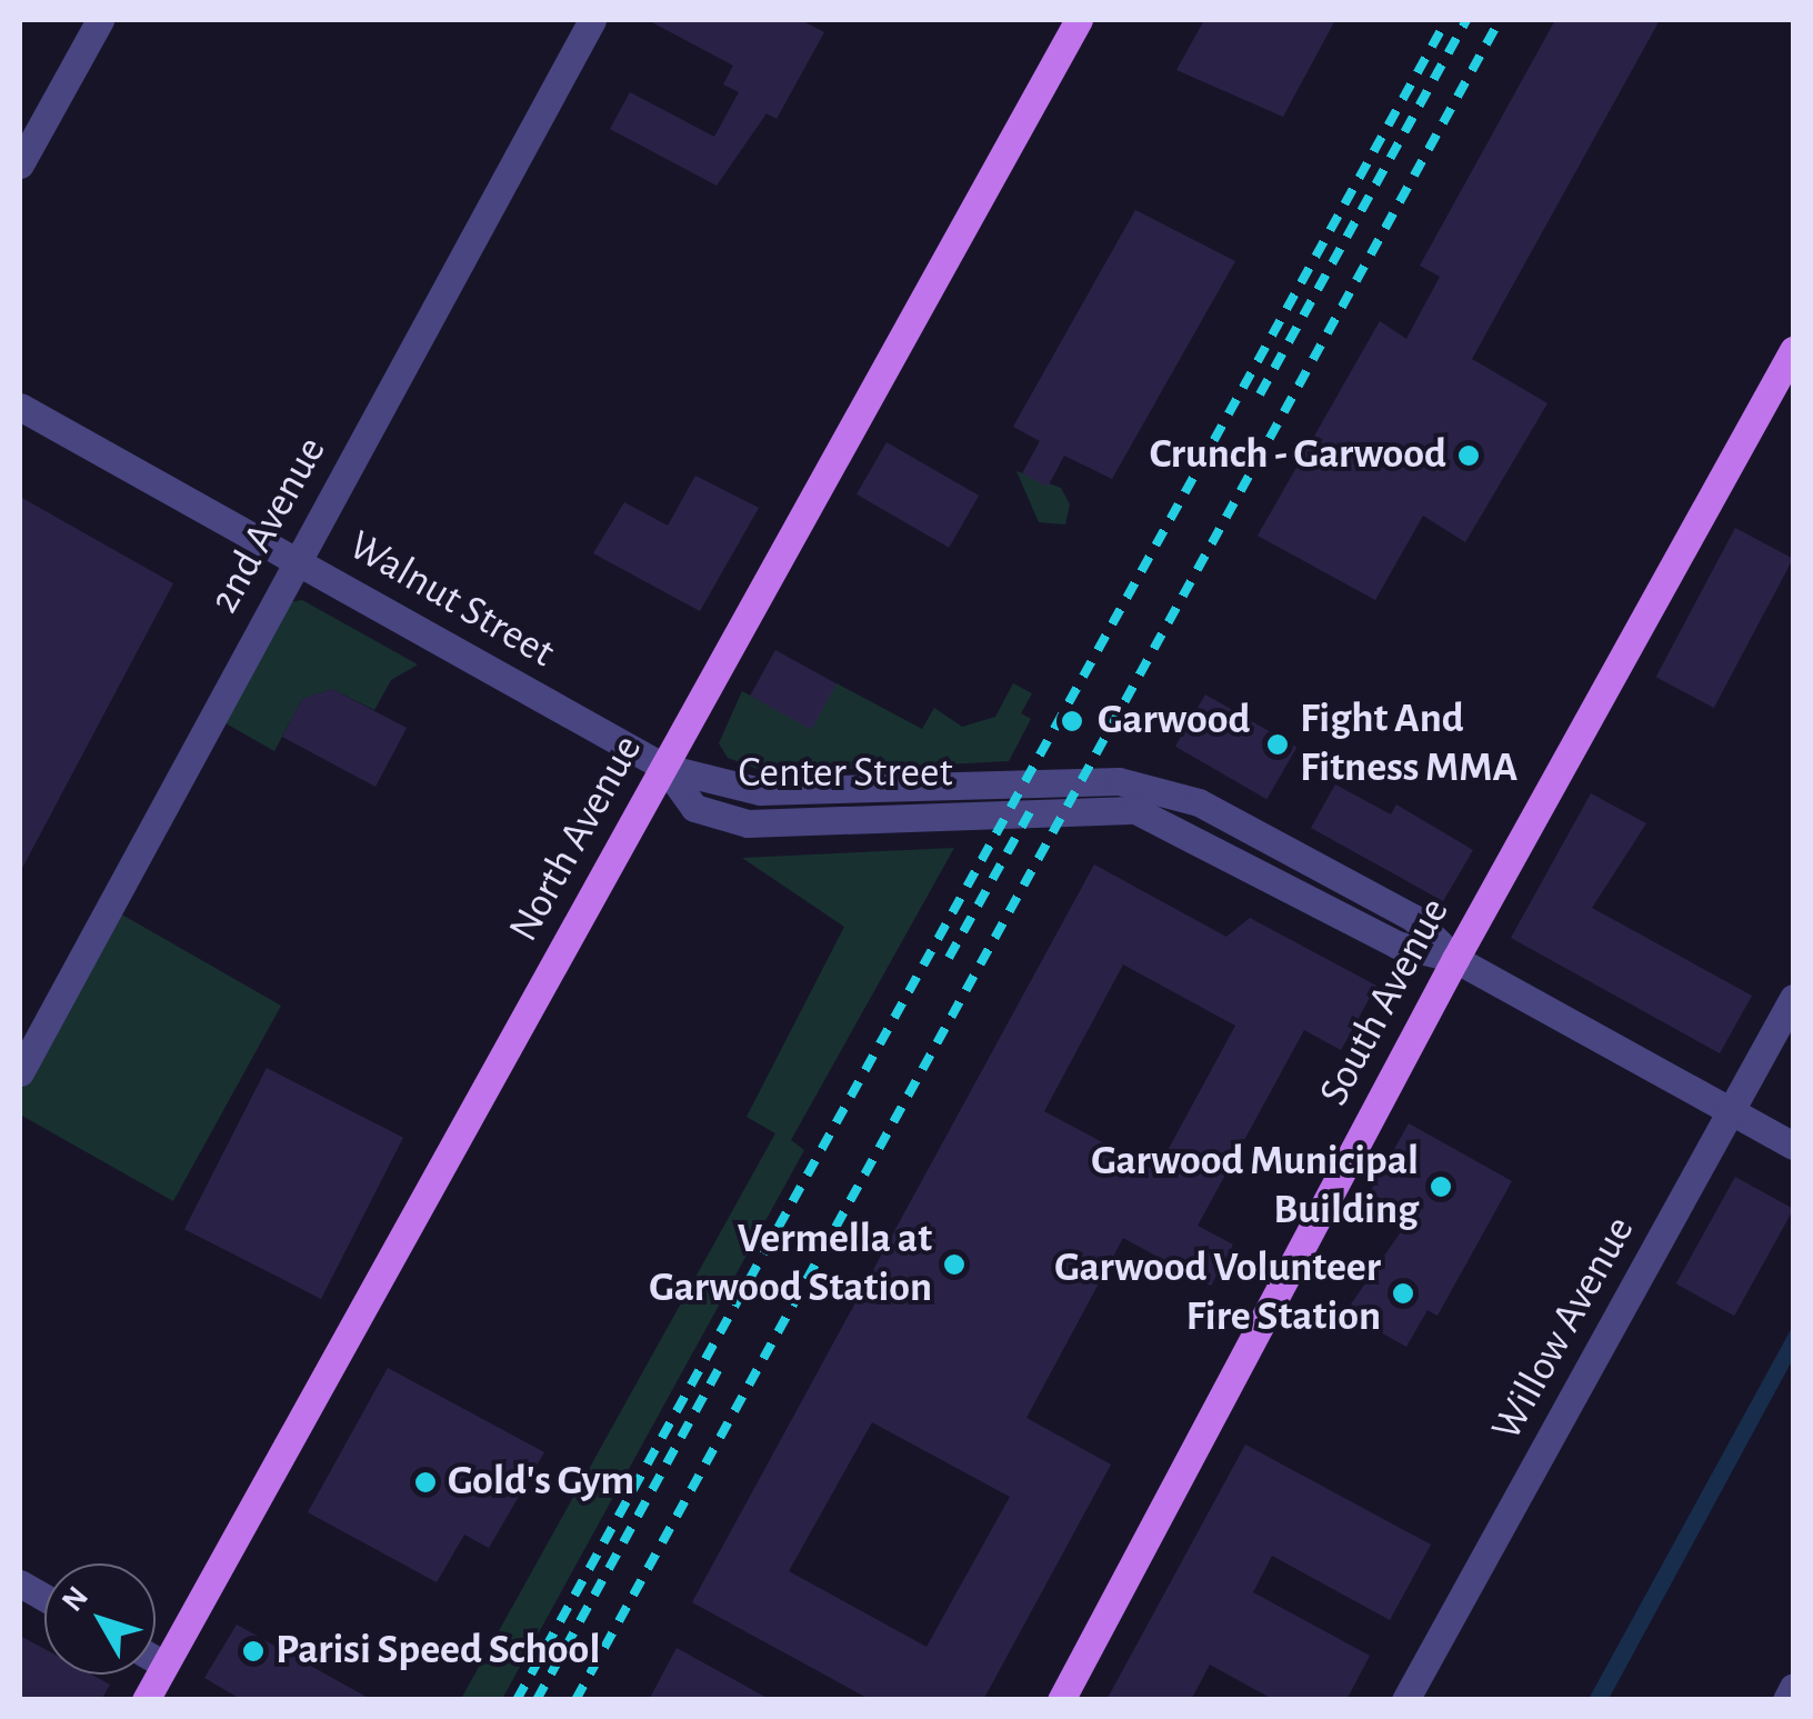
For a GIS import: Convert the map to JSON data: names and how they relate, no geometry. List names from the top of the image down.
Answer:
{
  "streets": {
    "main road": ["North Avenue", "South Avenue"],
    "street": [
      "2nd Avenue",
      "Walnut Street",
      "Center Street",
      "Willow Avenue"
    ]
  },
  "crossings": [
    ["2nd Avenue", "Walnut Street"],
    ["Walnut Street", "Center Street"],
    ["Walnut Street", "North Avenue"],
    ["Center Street", "North Avenue"],
    ["Center Street", "South Avenue"],
    ["Center Street", "Willow Avenue"]
  ],
  "places": [
    "Crunch - Garwood",
    "Garwood",
    "Fight And Fitness MMA",
    "Garwood Municipal Building",
    "Vermella at Garwood Station",
    "Garwood Volunteer Fire Station",
    "Gold's Gym",
    "Parisi Speed School"
  ],
  "north": "top left"
}
